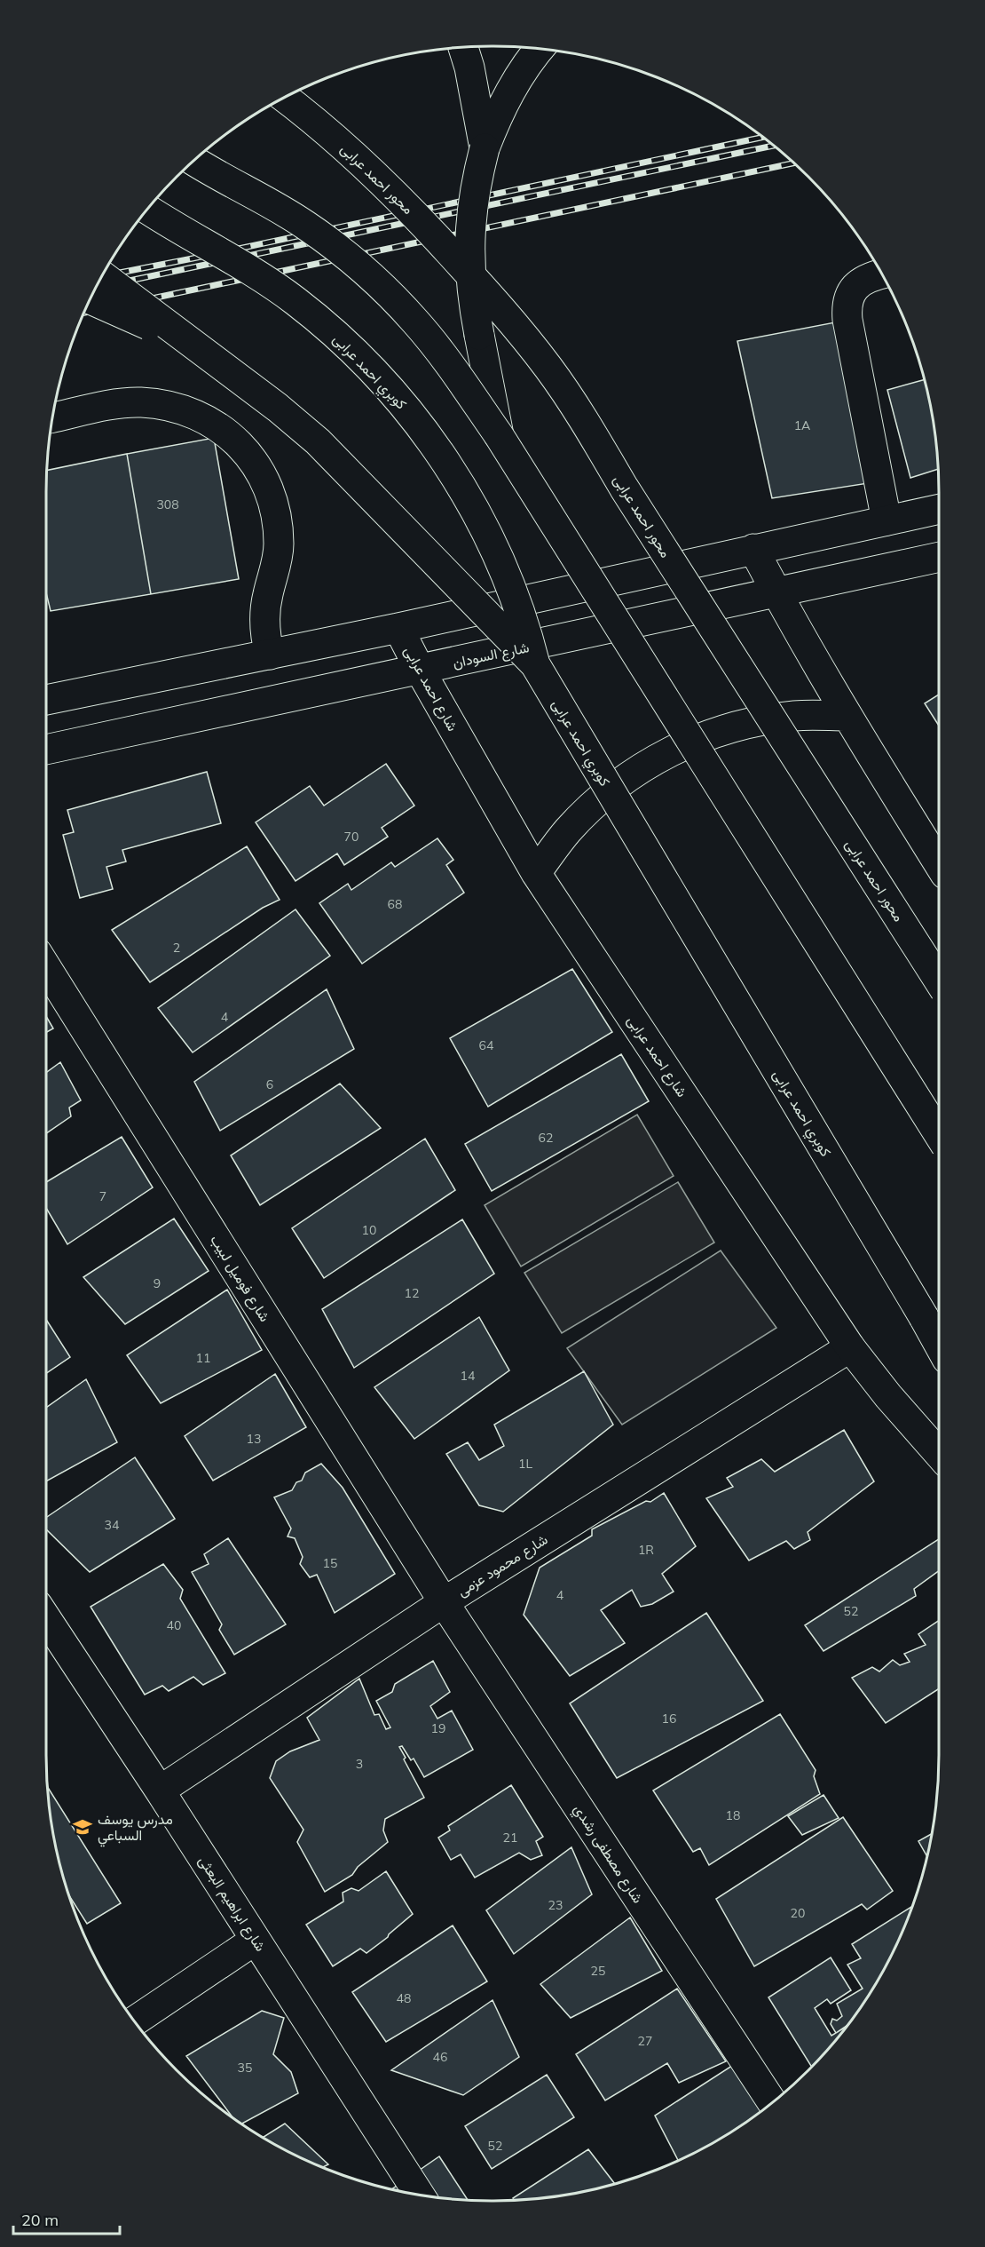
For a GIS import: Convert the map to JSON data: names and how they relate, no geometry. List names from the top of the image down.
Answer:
{
  "streets": {
    "main road": [
      "محور احمد عرابى",
      "كوبري احمد عرابى",
      "شارع السودان",
      "شارع احمد عرابى",
      "شارع فوميل لبيب",
      "شارع محمود عزمى",
      "شارع مصطفى رشدي",
      "شارع ابراهيم البعثى"
    ]
  },
  "crossings": [
    ["شارع السودان", "شارع احمد عرابى"],
    ["شارع احمد عرابى", "شارع محمود عزمى"],
    ["شارع فوميل لبيب", "شارع محمود عزمى"],
    ["شارع فوميل لبيب", "شارع مصطفى رشدي"],
    ["شارع محمود عزمى", "شارع مصطفى رشدي"],
    ["شارع محمود عزمى", "شارع ابراهيم البعثى"]
  ],
  "places": {
    "school or university": ["مدرس يوسف السباعي"]
  },
  "house_numbers": [
    "1A",
    "308",
    "70",
    "68",
    "2",
    "4",
    "64",
    "6",
    "62",
    "7",
    "10",
    "9",
    "12",
    "11",
    "14",
    "13",
    "1L",
    "34",
    "1R",
    "15",
    "4",
    "52",
    "40",
    "16",
    "19",
    "3",
    "18",
    "21",
    "23",
    "20",
    "25",
    "48",
    "27",
    "46",
    "35",
    "52"
  ],
  "scale_bar": "20 m"
}
